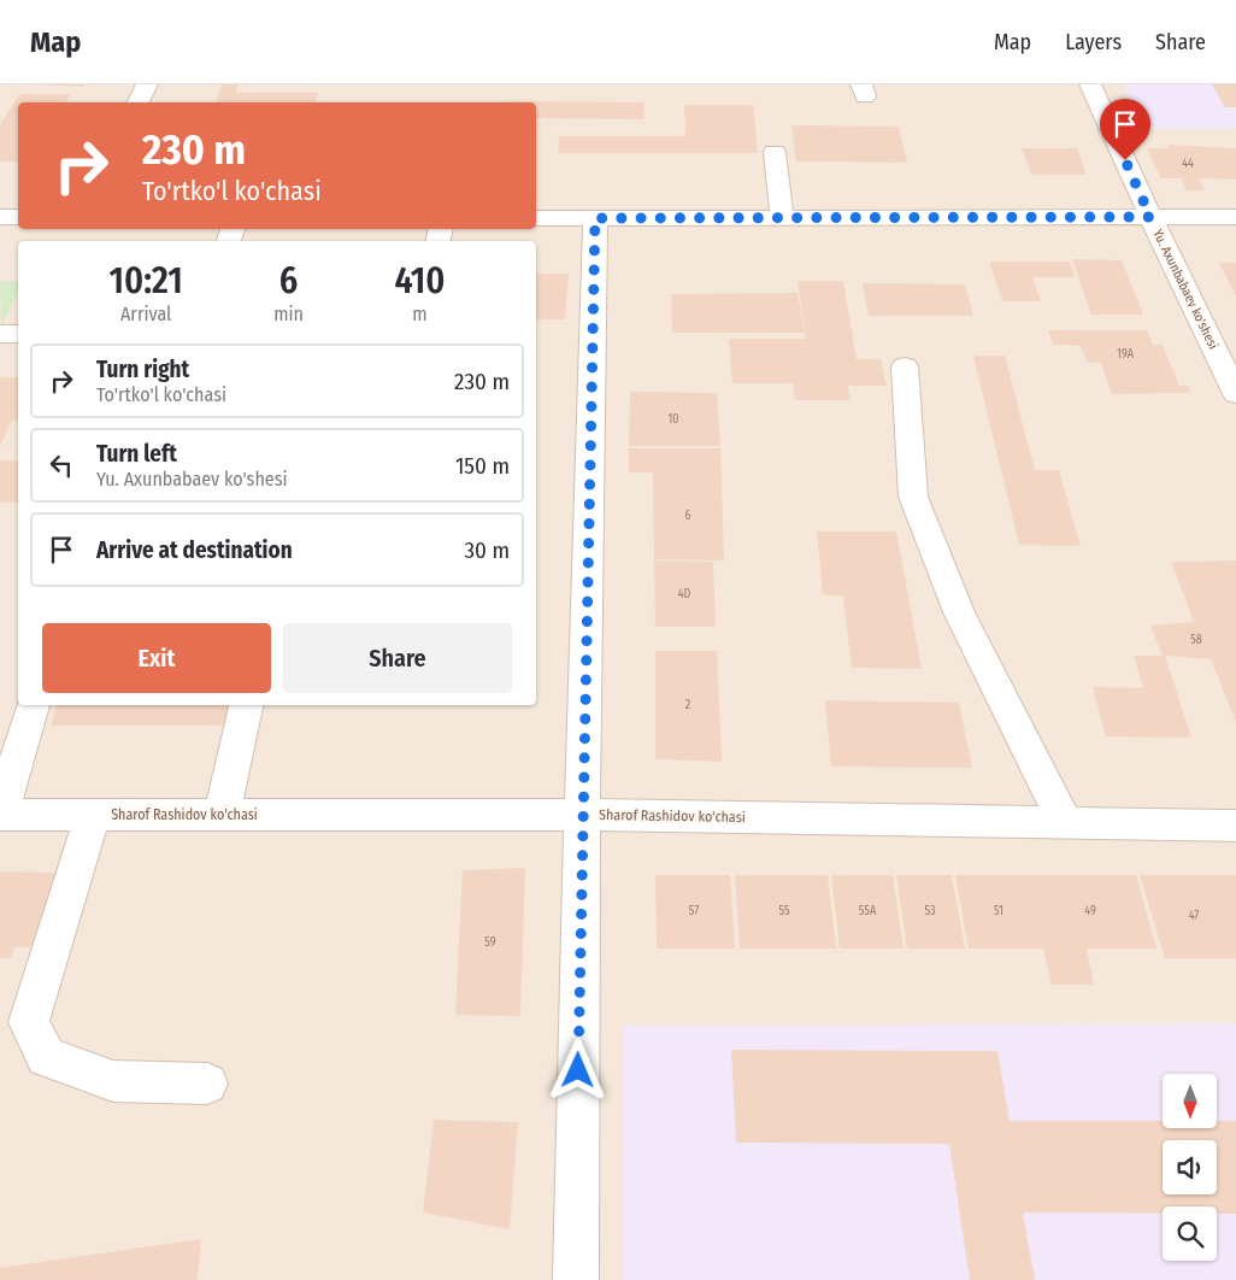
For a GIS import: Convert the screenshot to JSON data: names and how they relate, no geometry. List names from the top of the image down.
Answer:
{
  "streets": {
    "street": ["Yu. Axunbabaev ko'shesi", "Sharof Rashidov ko'chasi"]
  },
  "house_numbers": [
    "44",
    "19A",
    "10",
    "6",
    "4D",
    "58",
    "2",
    "57",
    "55",
    "55A",
    "53",
    "51",
    "49",
    "47",
    "59"
  ],
  "north": "bottom",
  "page": {
    "header": "Map",
    "nav": ["Map", "Layers", "Share"],
    "turn": ["230 m", "To'rtko'l ko'chasi"],
    "eta": [
      "10:21",
      "Arrival",
      "6",
      "min",
      "410",
      "m"
    ],
    "list": [
      {
        "name": "Turn right",
        "note": "To'rtko'l ko'chasi",
        "value": "230 m"
      },
      {
        "name": "Turn left",
        "note": "Yu. Axunbabaev ko'shesi",
        "value": "150 m"
      },
      {
        "name": "Arrive at destination",
        "value": "30 m"
      }
    ],
    "buttons": ["Exit", "Share"]
  }
}
